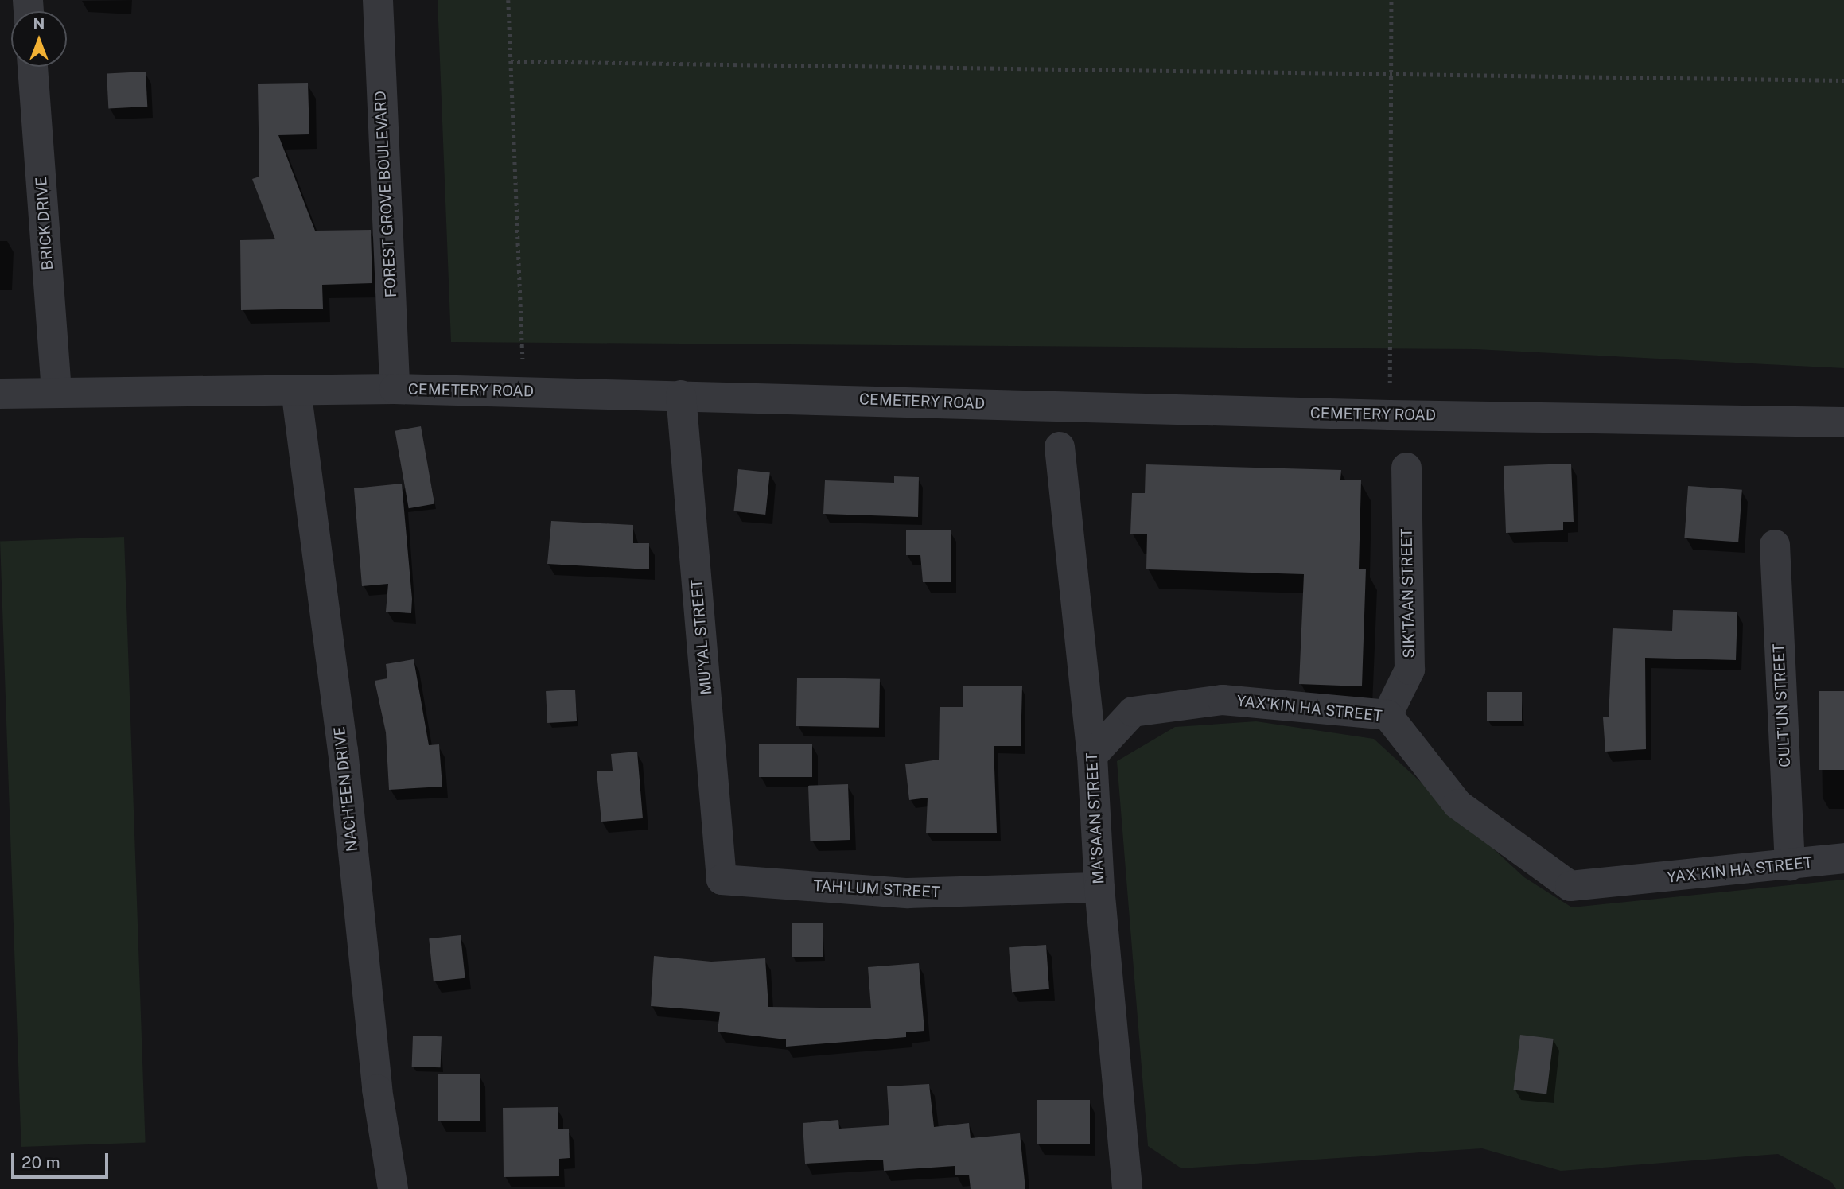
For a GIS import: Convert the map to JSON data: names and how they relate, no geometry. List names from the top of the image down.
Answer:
{
  "streets": {
    "street": [
      "FOREST GROVE BOULEVARD",
      "BRICK DRIVE",
      "CEMETERY ROAD",
      "SIK'TAAN STREET",
      "MU'YAL STREET",
      "CULT'UN STREET",
      "YAX'KIN HA STREET",
      "NACH'EEN DRIVE",
      "MA'SAAN STREET",
      "TAH'LUM STREET"
    ]
  },
  "crossings": [
    ["FOREST GROVE BOULEVARD", "CEMETERY ROAD"],
    ["BRICK DRIVE", "CEMETERY ROAD"],
    ["CEMETERY ROAD", "MU'YAL STREET"],
    ["CEMETERY ROAD", "NACH'EEN DRIVE"],
    ["SIK'TAAN STREET", "YAX'KIN HA STREET"],
    ["MU'YAL STREET", "TAH'LUM STREET"],
    ["CULT'UN STREET", "YAX'KIN HA STREET"],
    ["YAX'KIN HA STREET", "MA'SAAN STREET"],
    ["MA'SAAN STREET", "TAH'LUM STREET"]
  ],
  "scale_bar": "20 m",
  "north": "top"
}
